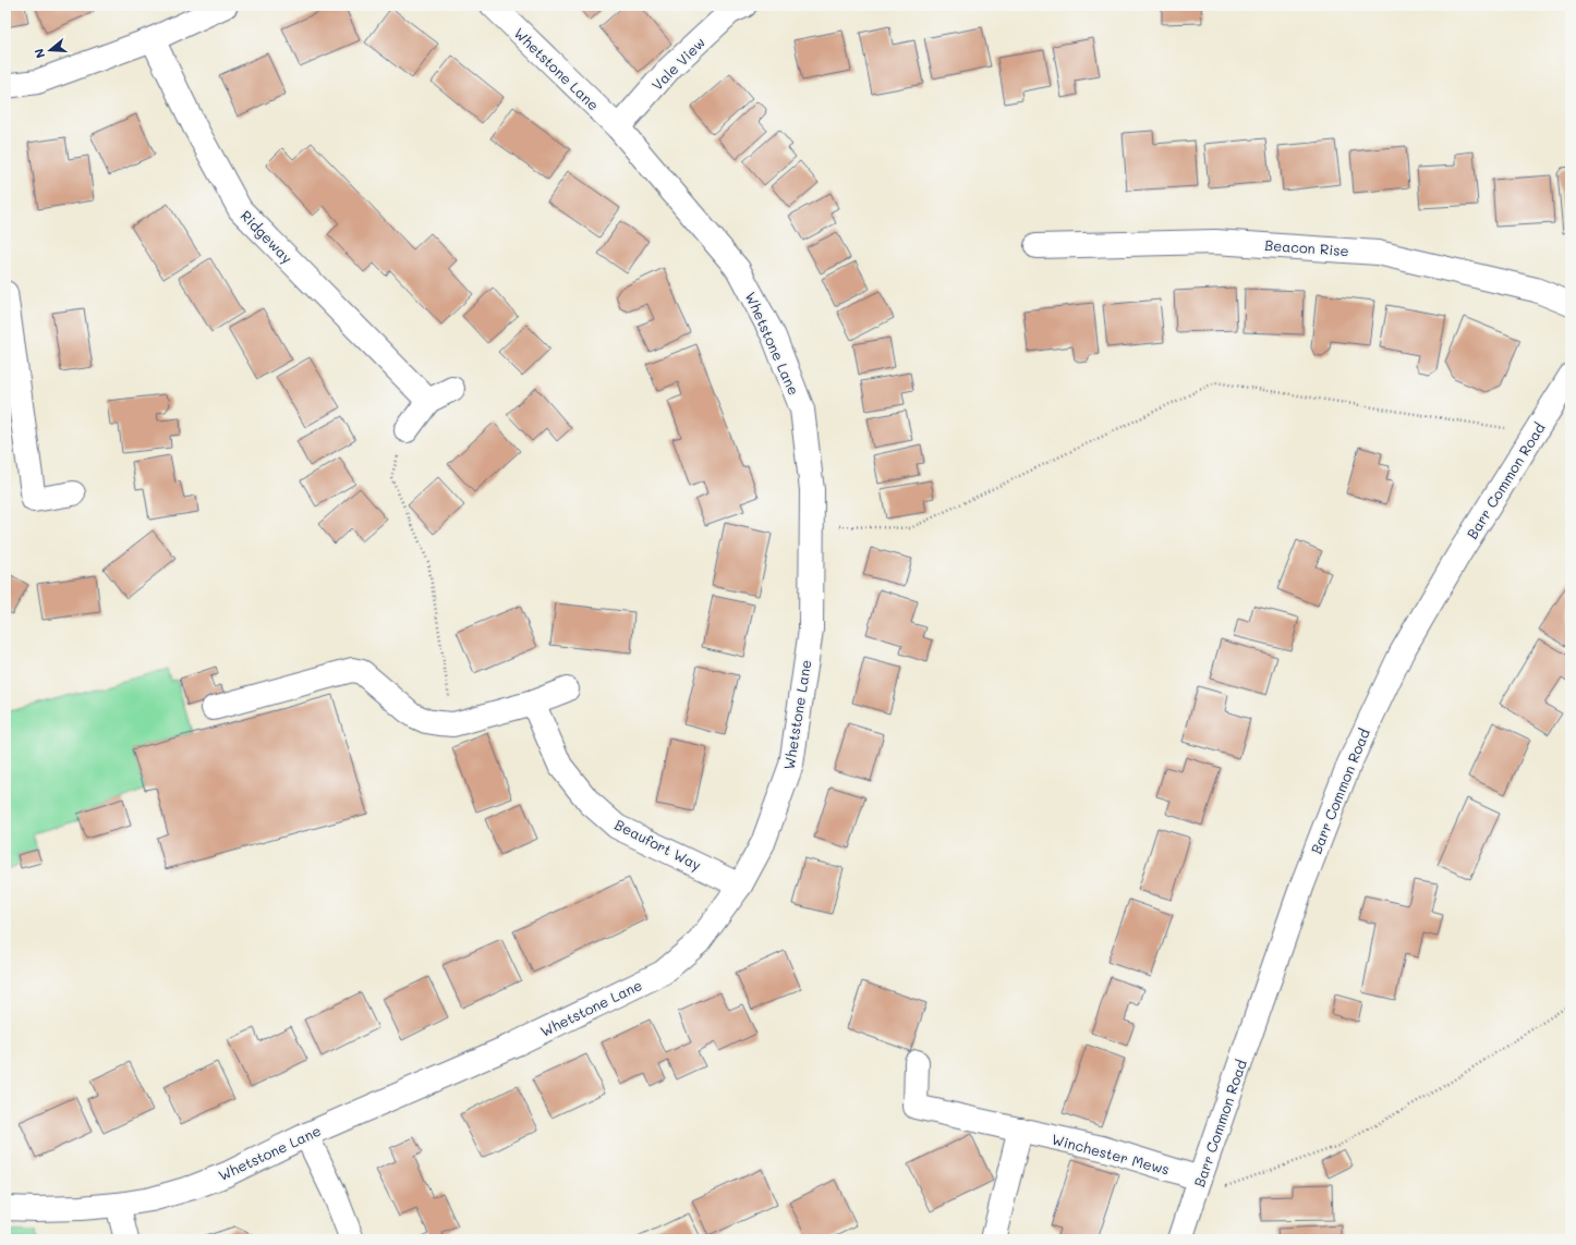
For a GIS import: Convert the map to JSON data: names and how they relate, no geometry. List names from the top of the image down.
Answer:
{
  "streets": {
    "street": [
      "Vale View",
      "Whetstone Lane",
      "Ridgeway",
      "Beacon Rise",
      "Barr Common Road",
      "Beaufort Way",
      "Winchester Mews"
    ]
  },
  "crossings": [
    ["Vale View", "Whetstone Lane"],
    ["Whetstone Lane", "Beaufort Way"],
    ["Barr Common Road", "Winchester Mews"]
  ],
  "north": "left"
}
